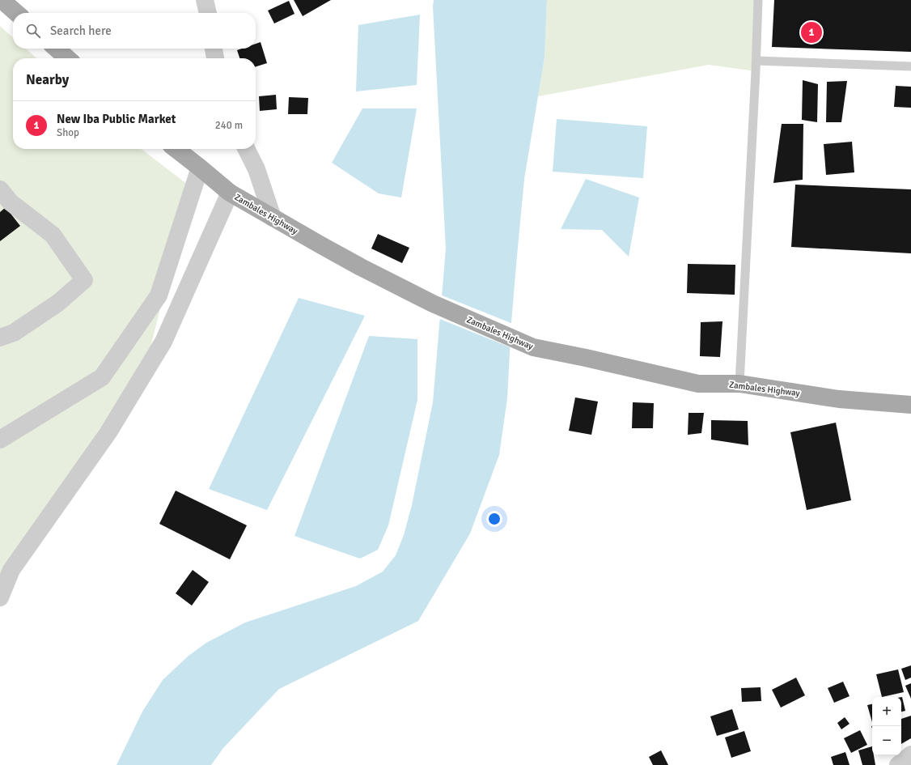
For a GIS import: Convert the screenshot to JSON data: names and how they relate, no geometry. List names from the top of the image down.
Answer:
{
  "streets": {
    "main road": ["Zambales Highway"]
  },
  "page": {
    "search": "Search here",
    "pins": "1",
    "heading": "Nearby",
    "list": [
      {
        "mark": "1",
        "name": "New Iba Public Market",
        "note": "Shop",
        "value": "240 m"
      }
    ],
    "map_buttons": ["+", "−"]
  }
}
